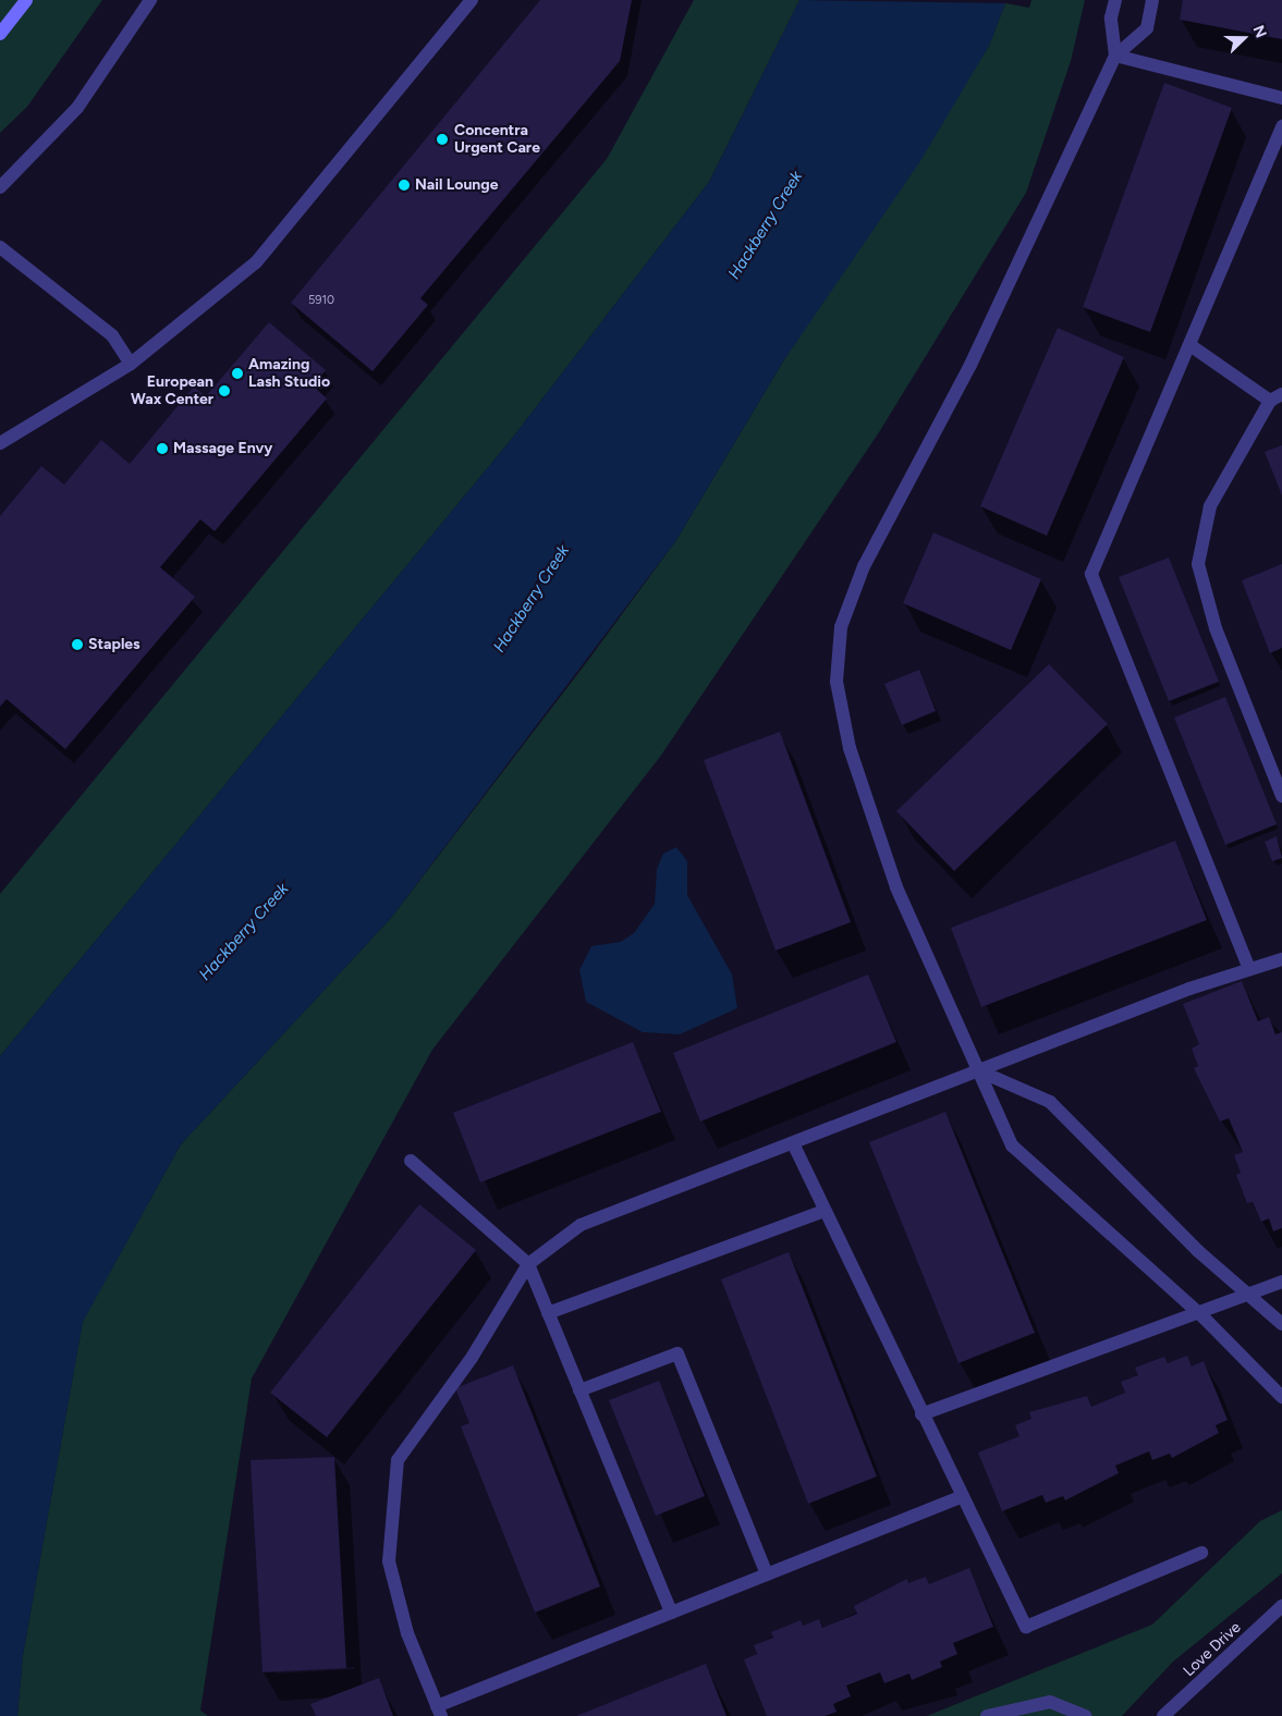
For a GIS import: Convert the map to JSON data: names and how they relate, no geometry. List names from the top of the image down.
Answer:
{
  "streets": {
    "street": ["Love Drive"]
  },
  "water": ["Hackberry Creek"],
  "places": [
    "Concentra Urgent Care",
    "Nail Lounge",
    "Amazing Lash Studio",
    "European Wax Center",
    "Massage Envy",
    "Staples"
  ],
  "house_numbers": ["5910"],
  "north": "right"
}
